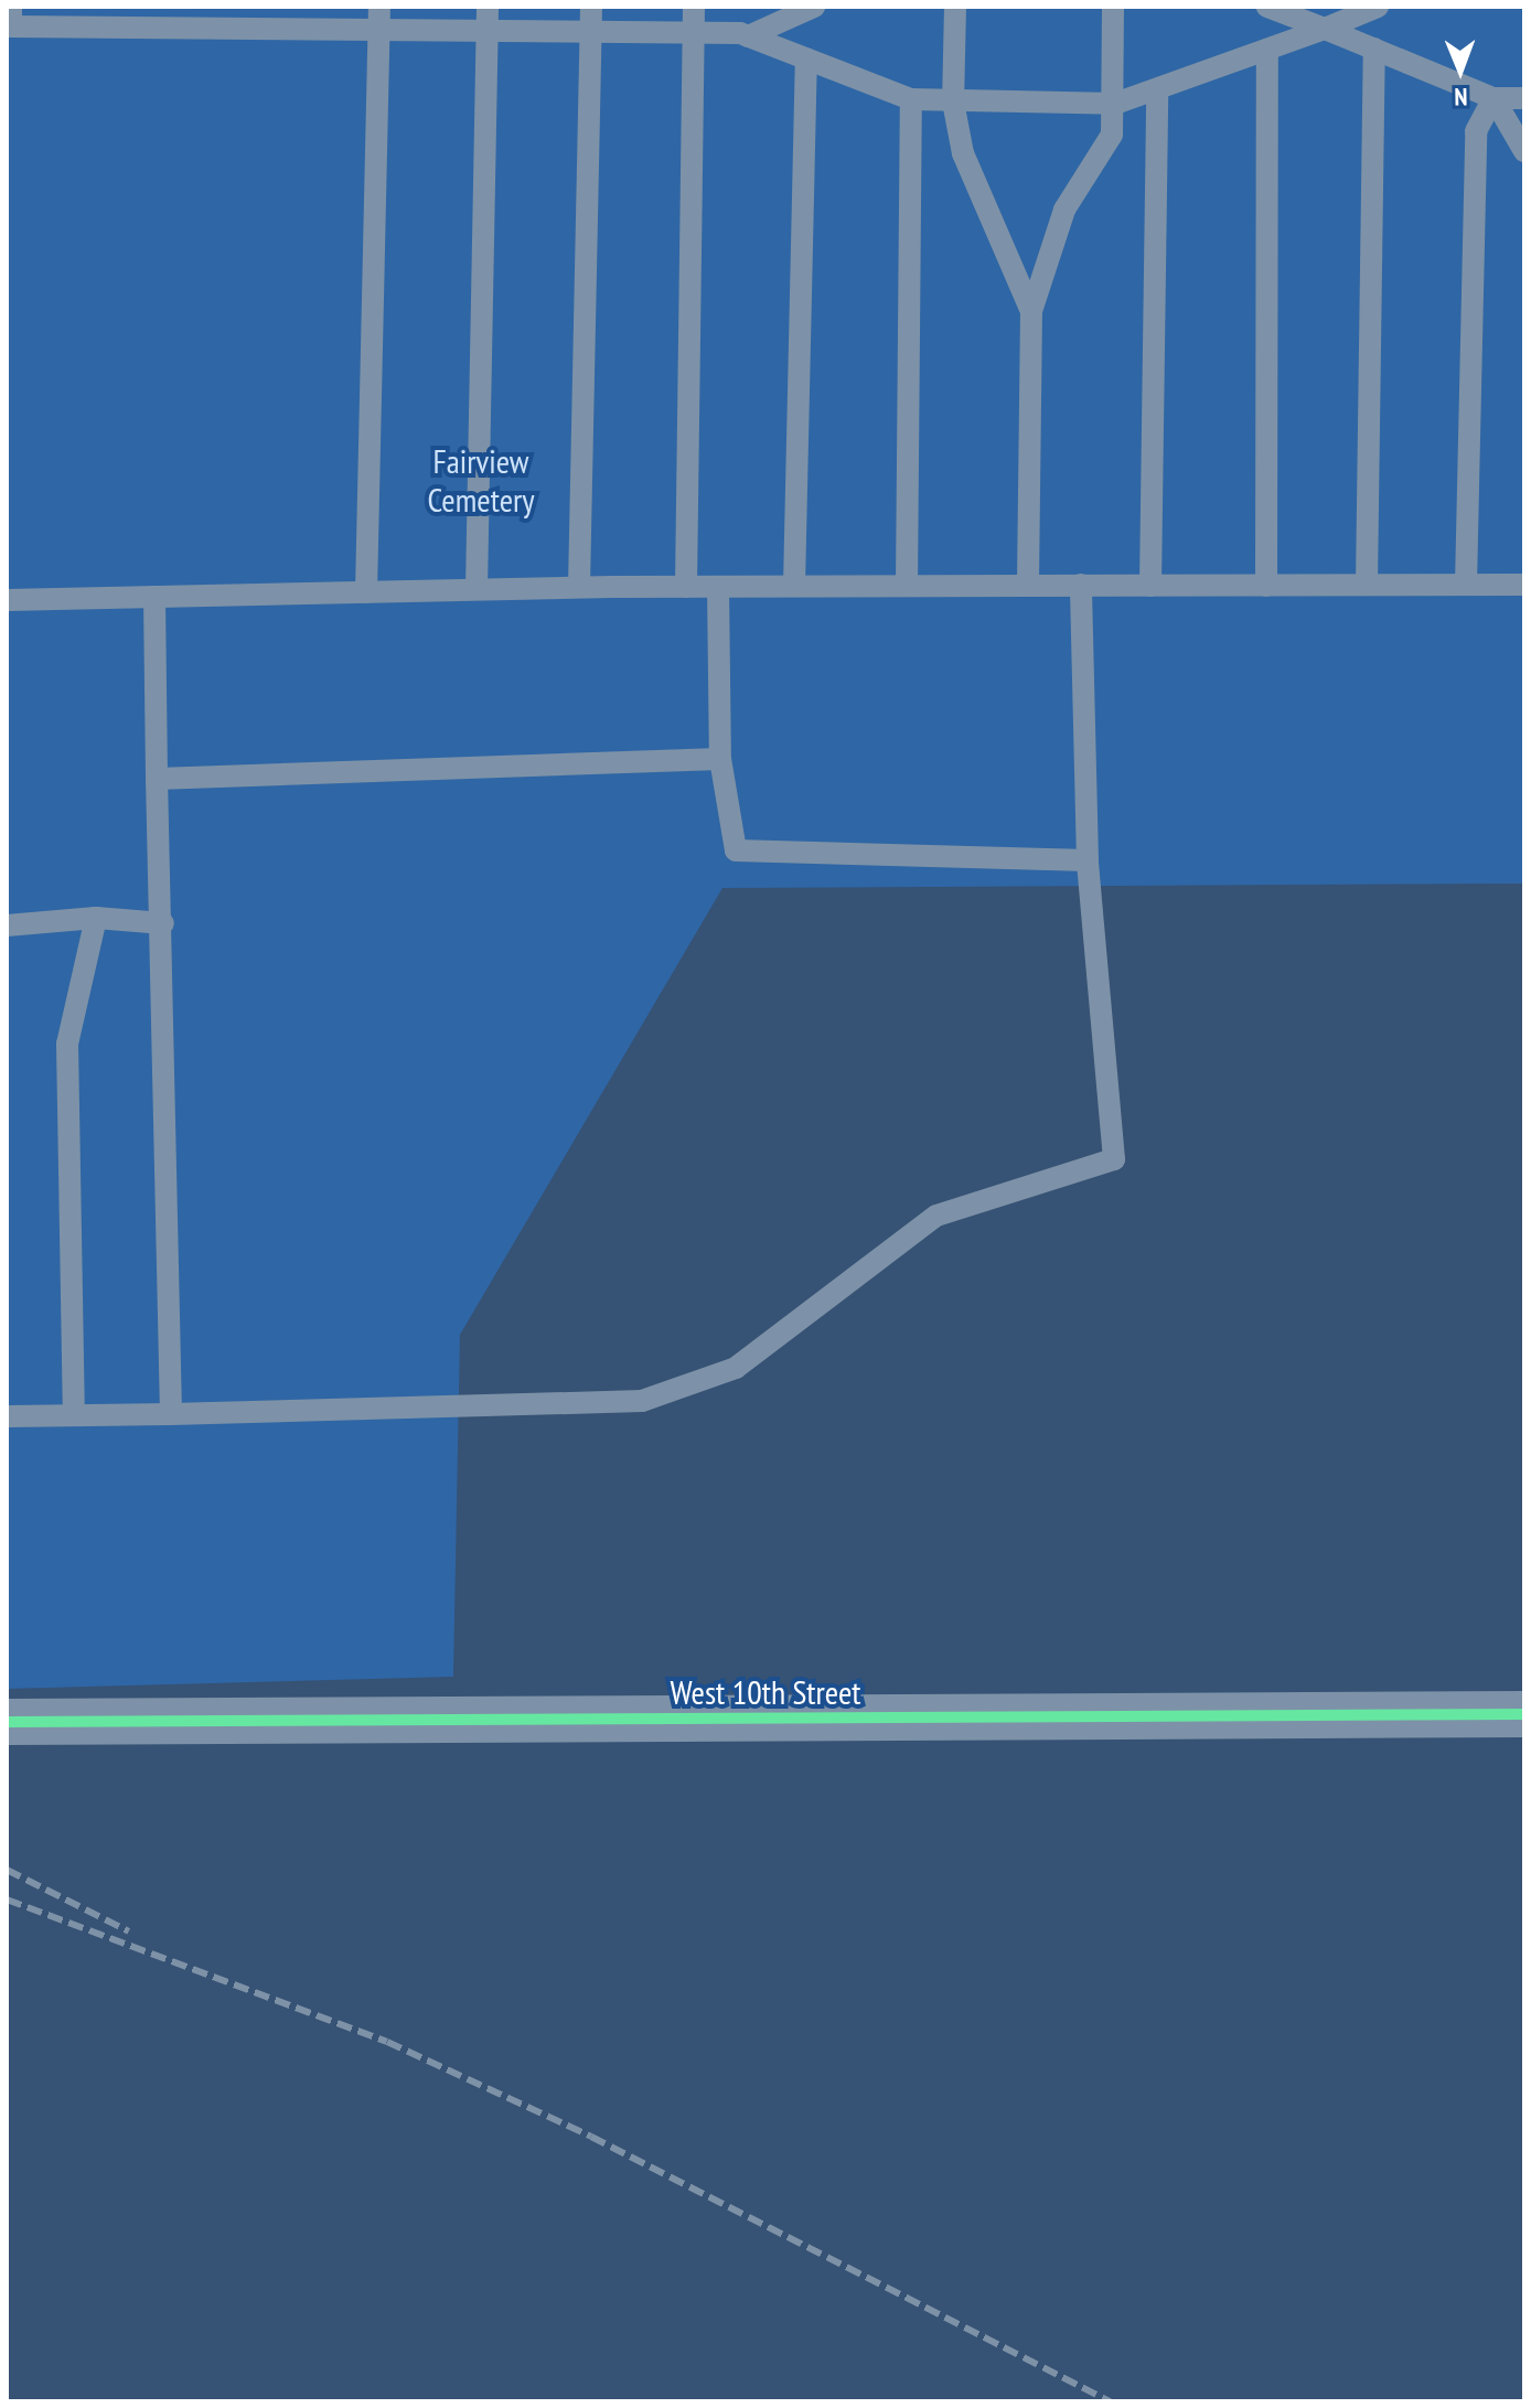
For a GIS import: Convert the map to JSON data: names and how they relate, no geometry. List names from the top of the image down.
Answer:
{
  "streets": {
    "street": ["West 10th Street"]
  },
  "parks": ["Fairview Cemetery"],
  "north": "bottom"
}
